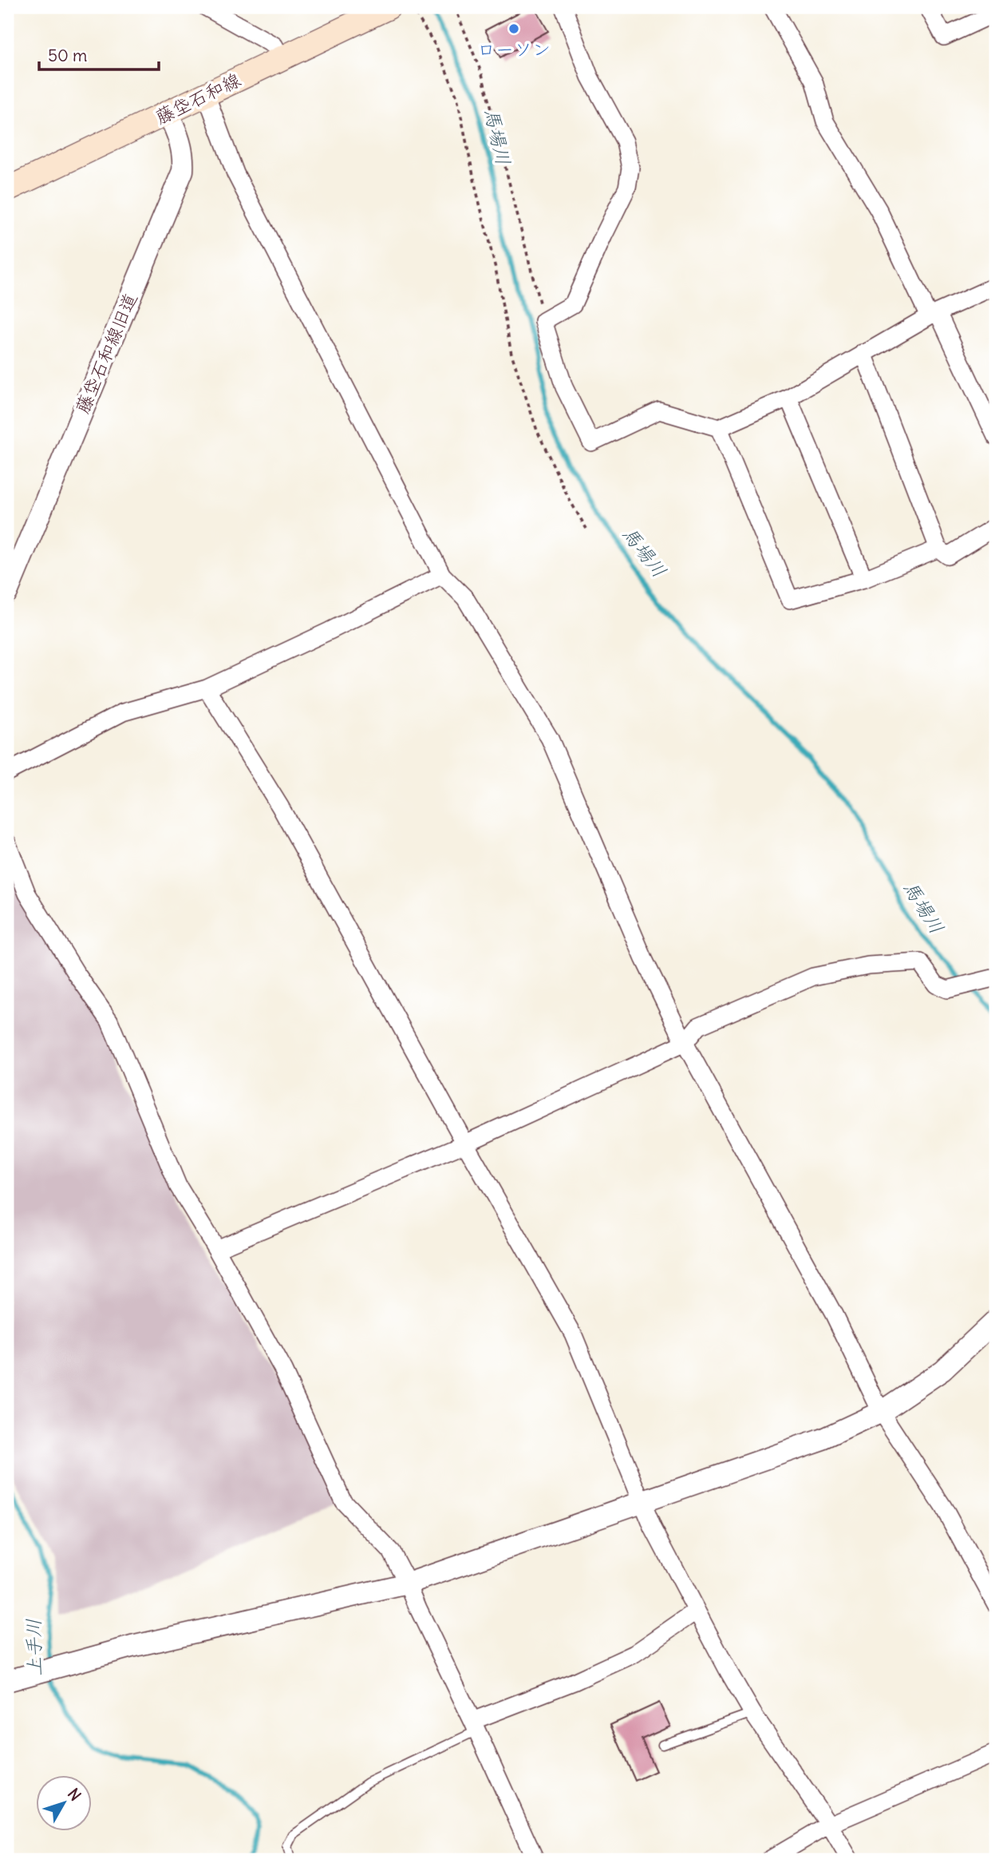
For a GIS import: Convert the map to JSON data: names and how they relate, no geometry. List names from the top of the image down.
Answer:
{
  "streets": {
    "main road": ["藤垈石和線"],
    "street": ["藤垈石和線旧道"]
  },
  "crossings": [
    ["藤垈石和線", "藤垈石和線旧道"]
  ],
  "water": ["馬場川", "上手川"],
  "places": ["ローソン"],
  "scale_bar": "50 m",
  "north": "top right"
}
